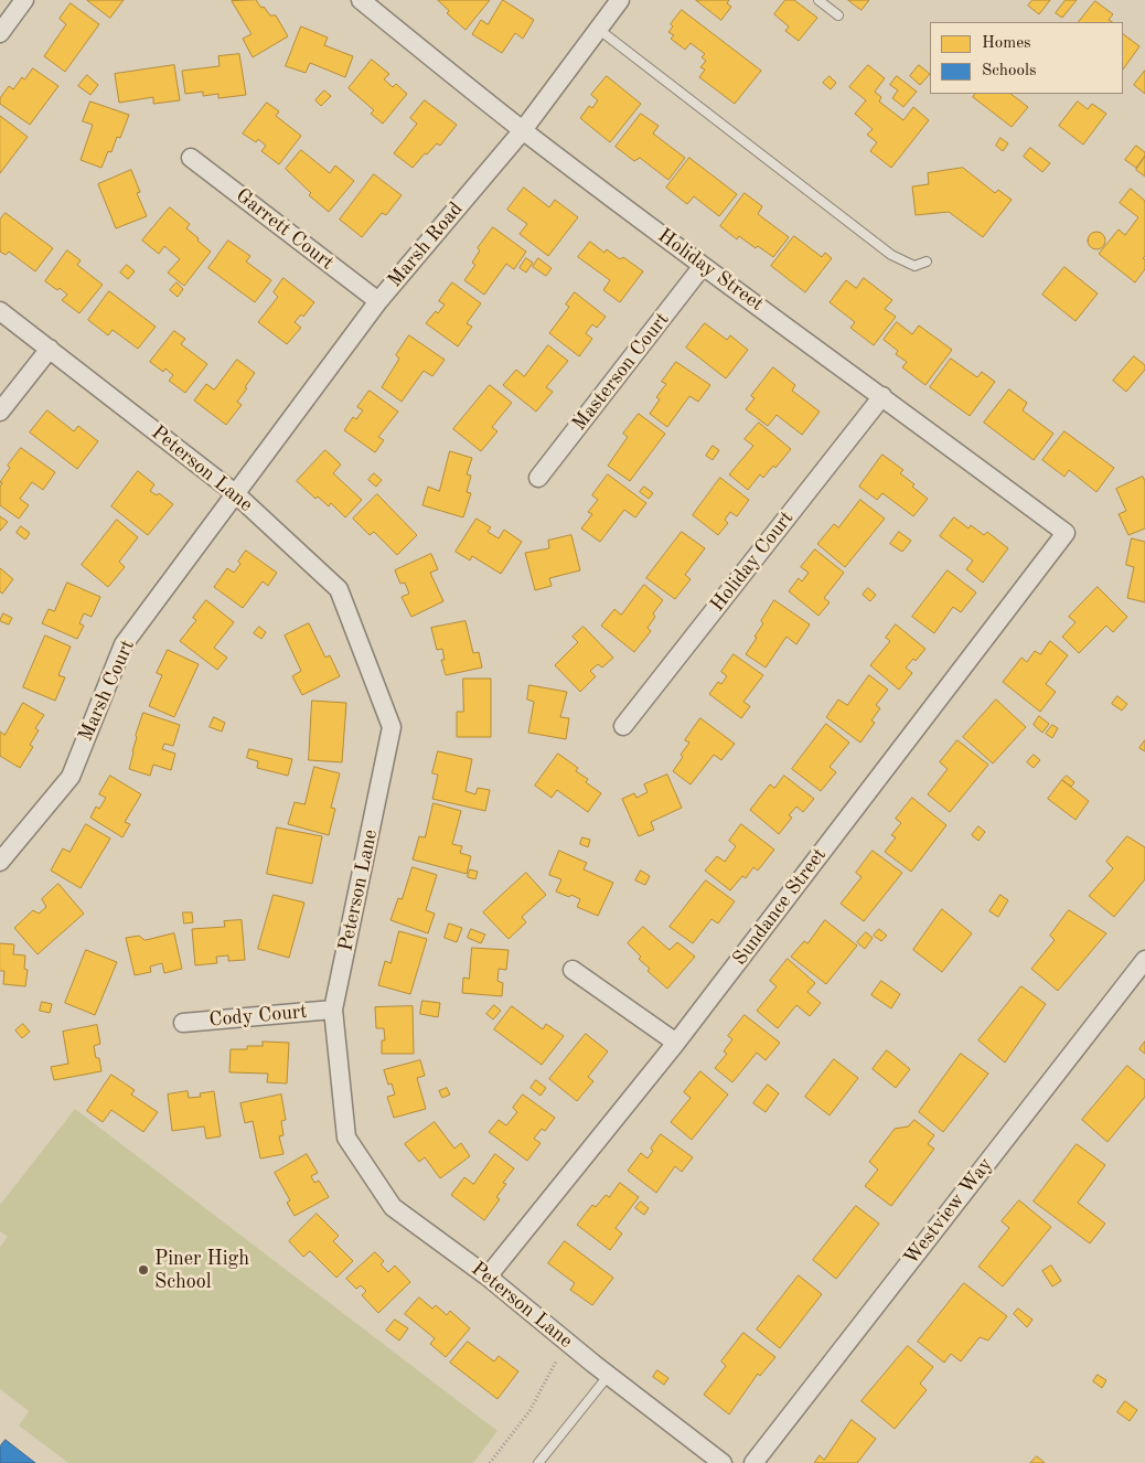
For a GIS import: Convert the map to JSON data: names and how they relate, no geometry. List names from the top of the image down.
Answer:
{
  "streets": {
    "street": [
      "Garrett Court",
      "Marsh Road",
      "Holiday Street",
      "Masterson Court",
      "Peterson Lane",
      "Holiday Court",
      "Marsh Court",
      "Sundance Street",
      "Cody Court",
      "Westview Way"
    ]
  },
  "crossings": [
    ["Garrett Court", "Marsh Road"],
    ["Marsh Road", "Holiday Street"],
    ["Marsh Road", "Peterson Lane"],
    ["Marsh Road", "Marsh Court"],
    ["Holiday Street", "Masterson Court"],
    ["Holiday Street", "Holiday Court"],
    ["Holiday Street", "Sundance Street"],
    ["Peterson Lane", "Marsh Court"],
    ["Peterson Lane", "Sundance Street"],
    ["Peterson Lane", "Cody Court"]
  ],
  "places": ["Piner High School"],
  "legend": ["Homes", "Schools"]
}
